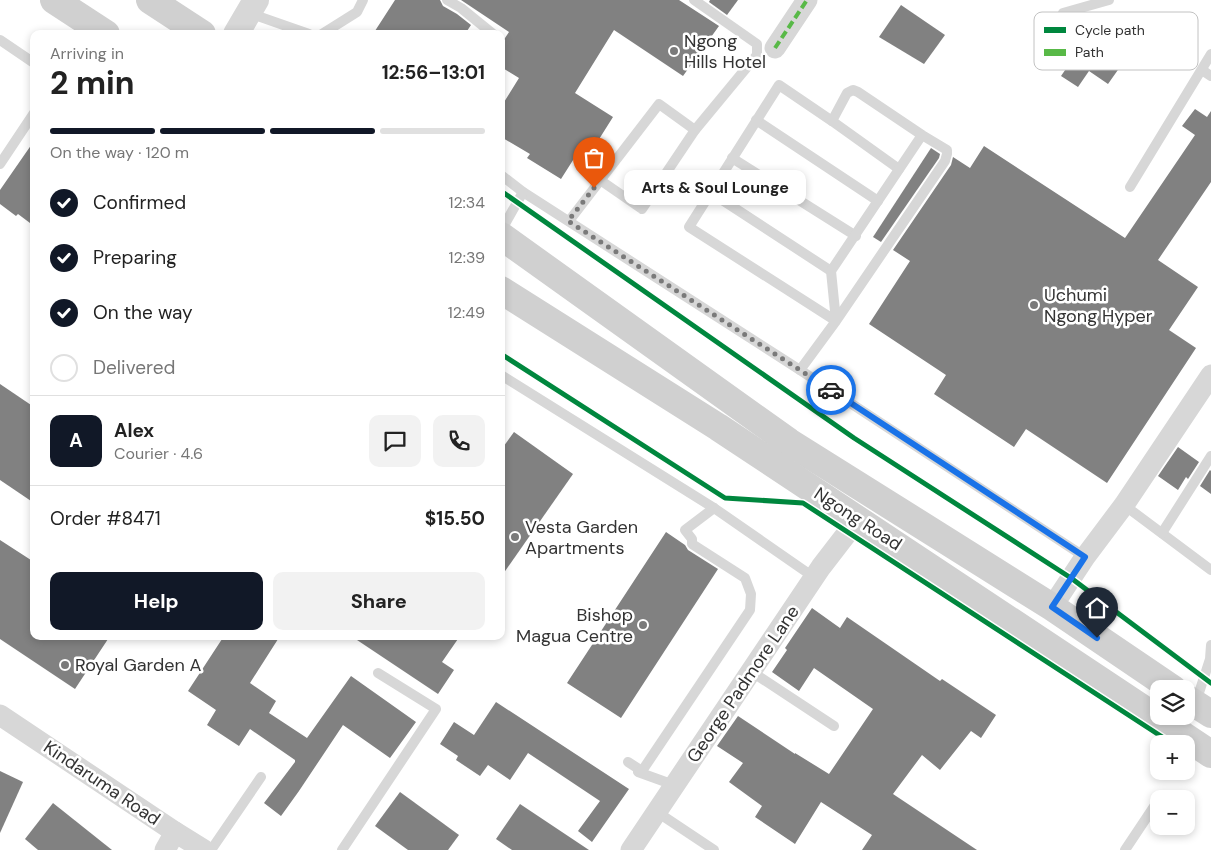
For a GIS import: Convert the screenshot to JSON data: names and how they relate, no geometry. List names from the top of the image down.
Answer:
{
  "streets": {
    "main road": ["Ngong Road"],
    "street": ["George Padmore Lane", "Kindaruma Road"]
  },
  "crossings": [
    ["Ngong Road", "George Padmore Lane"]
  ],
  "places": [
    "Ngong Hills Hotel",
    "Arts & Soul Lounge",
    "Uchumi Ngong Hyper",
    "Vesta Garden Apartments",
    "Bishop Magua Centre",
    "Royal Garden A"
  ],
  "legend": ["Cycle path", "Path"],
  "page": {
    "heading": ["2 min", "Arriving in", "12:56–13:01"],
    "panel": [
      "Alex",
      "Courier · 4.6",
      "Order #8471",
      "$15.50"
    ],
    "bar": "On the way · 120 m",
    "bubble": "Arts & Soul Lounge",
    "list": [
      ["Confirmed", "12:34"],
      ["Preparing", "12:39"],
      ["On the way", "12:49"],
      "Delivered"
    ],
    "round": "A",
    "buttons": ["Help", "Share"],
    "map_buttons": ["+", "−"]
  }
}
